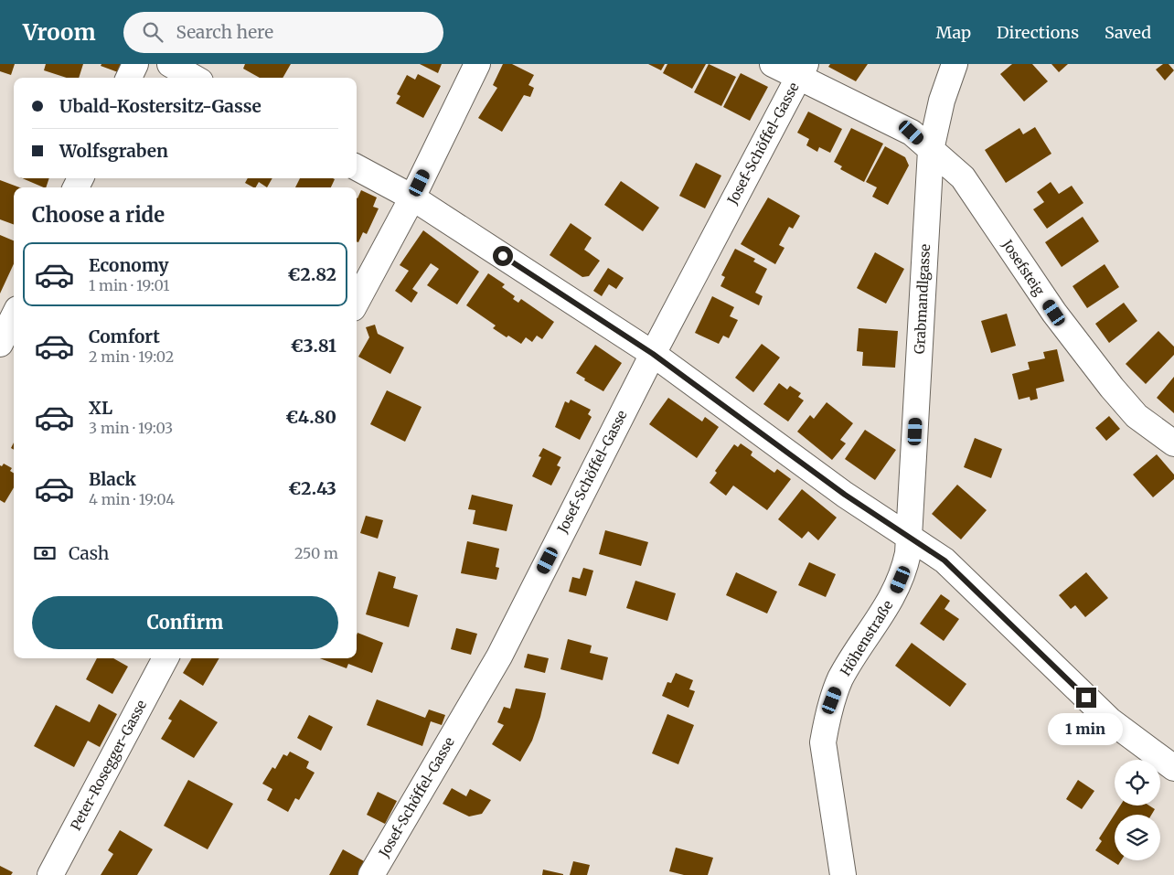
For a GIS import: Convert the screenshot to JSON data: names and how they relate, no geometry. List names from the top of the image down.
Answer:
{
  "streets": {
    "street": [
      "Josef-Schöffel-Gasse",
      "Josefsteig",
      "Grabmandlgasse",
      "Höhenstraße",
      "Peter-Rosegger-Gasse"
    ]
  },
  "crossings": [
    ["Josef-Schöffel-Gasse", "Josefsteig"],
    ["Josefsteig", "Grabmandlgasse"],
    ["Grabmandlgasse", "Höhenstraße"]
  ],
  "page": {
    "header": "Vroom",
    "search": "Search here",
    "nav": ["Map", "Directions", "Saved"],
    "banner": ["Ubald-Kostersitz-Gasse", "Wolfsgraben"],
    "heading": "Choose a ride",
    "list": [
      {
        "name": "Economy",
        "note": "1 min · 19:01",
        "value": "€2.82"
      },
      {
        "name": "Comfort",
        "note": "2 min · 19:02",
        "value": "€3.81"
      },
      {
        "name": "XL",
        "note": "3 min · 19:03",
        "value": "€4.80"
      },
      {
        "name": "Black",
        "note": "4 min · 19:04",
        "value": "€2.43"
      }
    ],
    "pay": ["Cash", "250 m"],
    "buttons": "Confirm",
    "bubble": "1 min"
  }
}
